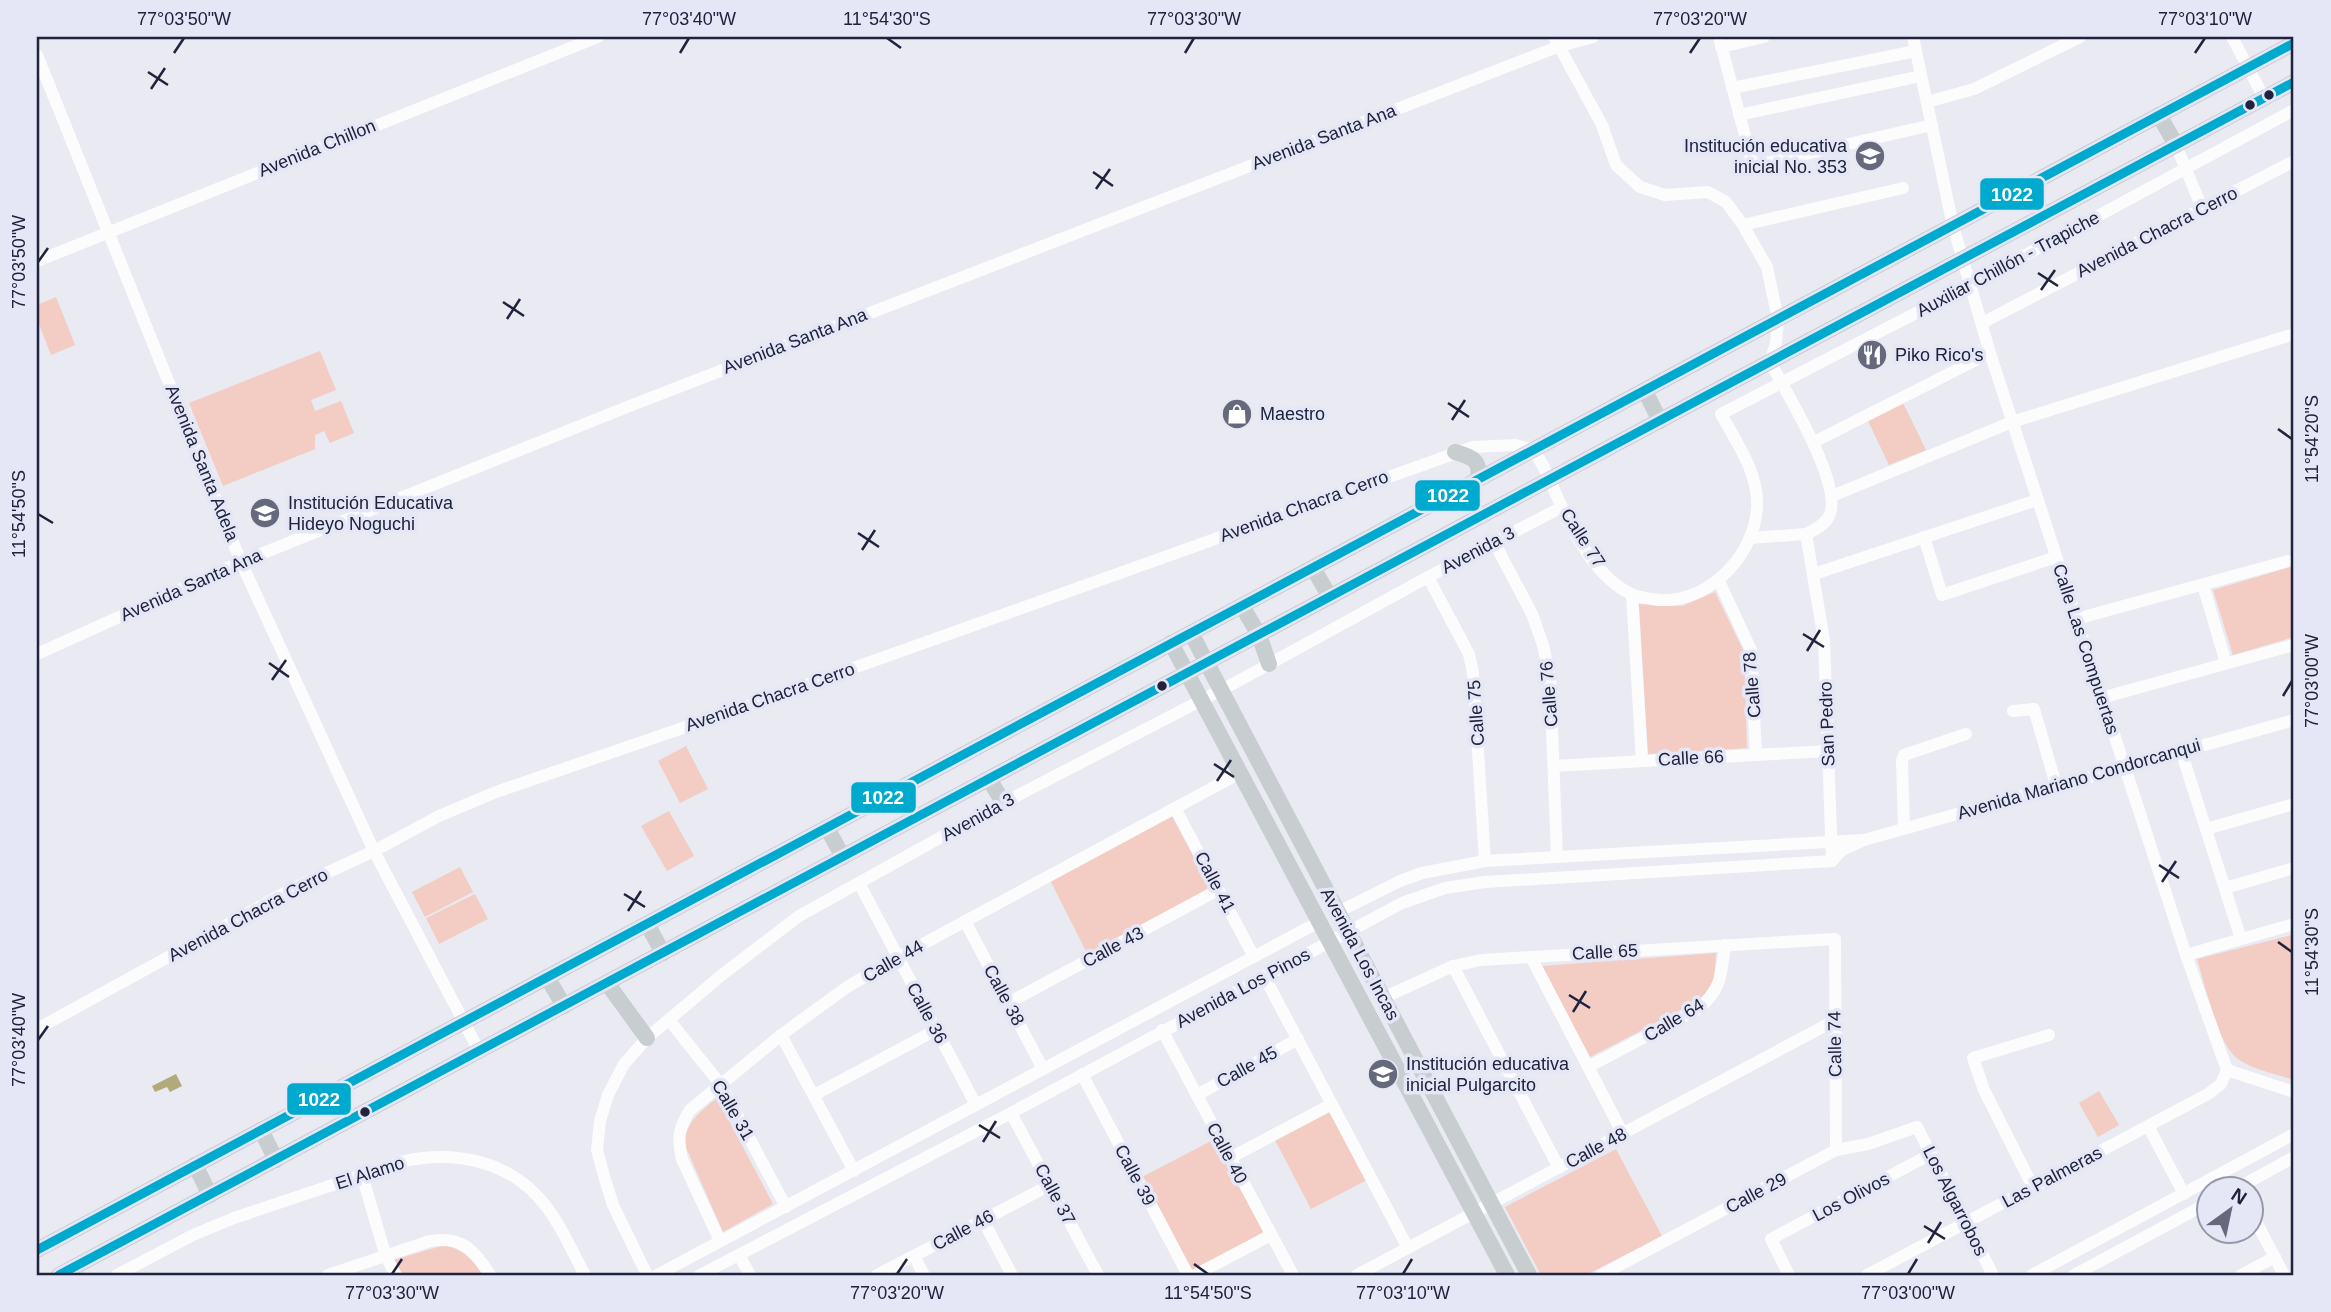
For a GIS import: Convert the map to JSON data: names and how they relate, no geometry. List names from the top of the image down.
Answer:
{
  "streets": {
    "main road": ["Avenida Los Incas"],
    "street": [
      "Avenida Santa Ana",
      "Avenida Chillon",
      "Avenida Chacra Cerro",
      "Auxiliar Chillón - Trapiche",
      "Avenida Santa Adela",
      "Calle 77",
      "Avenida 3",
      "Calle Las Compuertas",
      "Calle 78",
      "Calle 76",
      "Calle 75",
      "San Pedro",
      "Calle 66",
      "Avenida Mariano Condorcanqui",
      "Calle 41",
      "Calle 43",
      "Calle 65",
      "Calle 44",
      "Avenida Los Pinos",
      "Calle 38",
      "Calle 36",
      "Calle 64",
      "Calle 74",
      "Calle 45",
      "Calle 31",
      "Calle 48",
      "Calle 40",
      "El Alamo",
      "Calle 39",
      "Las Palmeras",
      "Calle 29",
      "Calle 37",
      "Los Olivos",
      "Los Algarrobos",
      "Calle 46"
    ]
  },
  "crossings": [
    ["Avenida Santa Ana", "Avenida Santa Adela"],
    ["Avenida Chillon", "Avenida Santa Adela"],
    ["Avenida Chacra Cerro", "Avenida Santa Adela"],
    ["Avenida Chacra Cerro", "Calle 77"],
    ["Avenida Chacra Cerro", "Calle Las Compuertas"],
    ["Auxiliar Chillón - Trapiche", "Calle Las Compuertas"],
    ["Calle 77", "Avenida 3"],
    ["Avenida 3", "Calle 76"],
    ["Avenida 3", "Calle 75"],
    ["Avenida 3", "Avenida Los Incas"],
    ["Avenida 3", "Calle 36"],
    ["Avenida 3", "Calle 31"],
    ["Calle Las Compuertas", "Avenida Mariano Condorcanqui"],
    ["Calle Las Compuertas", "Las Palmeras"],
    ["Calle 78", "Calle 66"],
    ["Calle 76", "Calle 66"],
    ["San Pedro", "Calle 66"],
    ["San Pedro", "Avenida Mariano Condorcanqui"],
    ["San Pedro", "Avenida Los Pinos"],
    ["Avenida Mariano Condorcanqui", "Avenida Los Pinos"],
    ["Calle 41", "Calle 43"],
    ["Calle 41", "Calle 44"],
    ["Calle 41", "Avenida Los Pinos"],
    ["Calle 43", "Calle 38"],
    ["Calle 65", "Avenida Los Incas"],
    ["Calle 65", "Calle 64"],
    ["Calle 65", "Calle 74"],
    ["Avenida Los Incas", "Calle 44"],
    ["Avenida Los Incas", "Avenida Los Pinos"],
    ["Avenida Los Incas", "Calle 48"],
    ["Calle 44", "Avenida Los Pinos"],
    ["Calle 44", "Calle 38"],
    ["Calle 44", "Calle 36"],
    ["Calle 44", "Calle 31"],
    ["Avenida Los Pinos", "Calle 38"],
    ["Avenida Los Pinos", "Calle 36"],
    ["Avenida Los Pinos", "Calle 31"],
    ["Avenida Los Pinos", "Calle 40"],
    ["Avenida Los Pinos", "Calle 39"],
    ["Avenida Los Pinos", "Calle 37"],
    ["Calle 74", "Calle 48"],
    ["Calle 74", "Calle 29"],
    ["Calle 45", "Calle 40"],
    ["Las Palmeras", "Los Algarrobos"],
    ["Calle 29", "Los Algarrobos"],
    ["Calle 37", "Calle 46"],
    ["Los Olivos", "Los Algarrobos"]
  ],
  "places": {
    "school or university": ["Institución educativa inicial No. 353", "Institución Educativa Hideyo Noguchi", "Institución educativa inicial Pulgarcito"],
    "restaurant": ["Piko Rico's"],
    "shop": ["Maestro"]
  },
  "lines": ["transit line 1022"],
  "north": "top right",
  "coordinates": [
    "77°03'50\"W",
    "77°03'40\"W",
    "11°54'30\"S",
    "77°03'30\"W",
    "77°03'20\"W",
    "77°03'10\"W",
    "11°54'20\"S",
    "11°54'50\"S",
    "77°03'00\"W"
  ]
}
